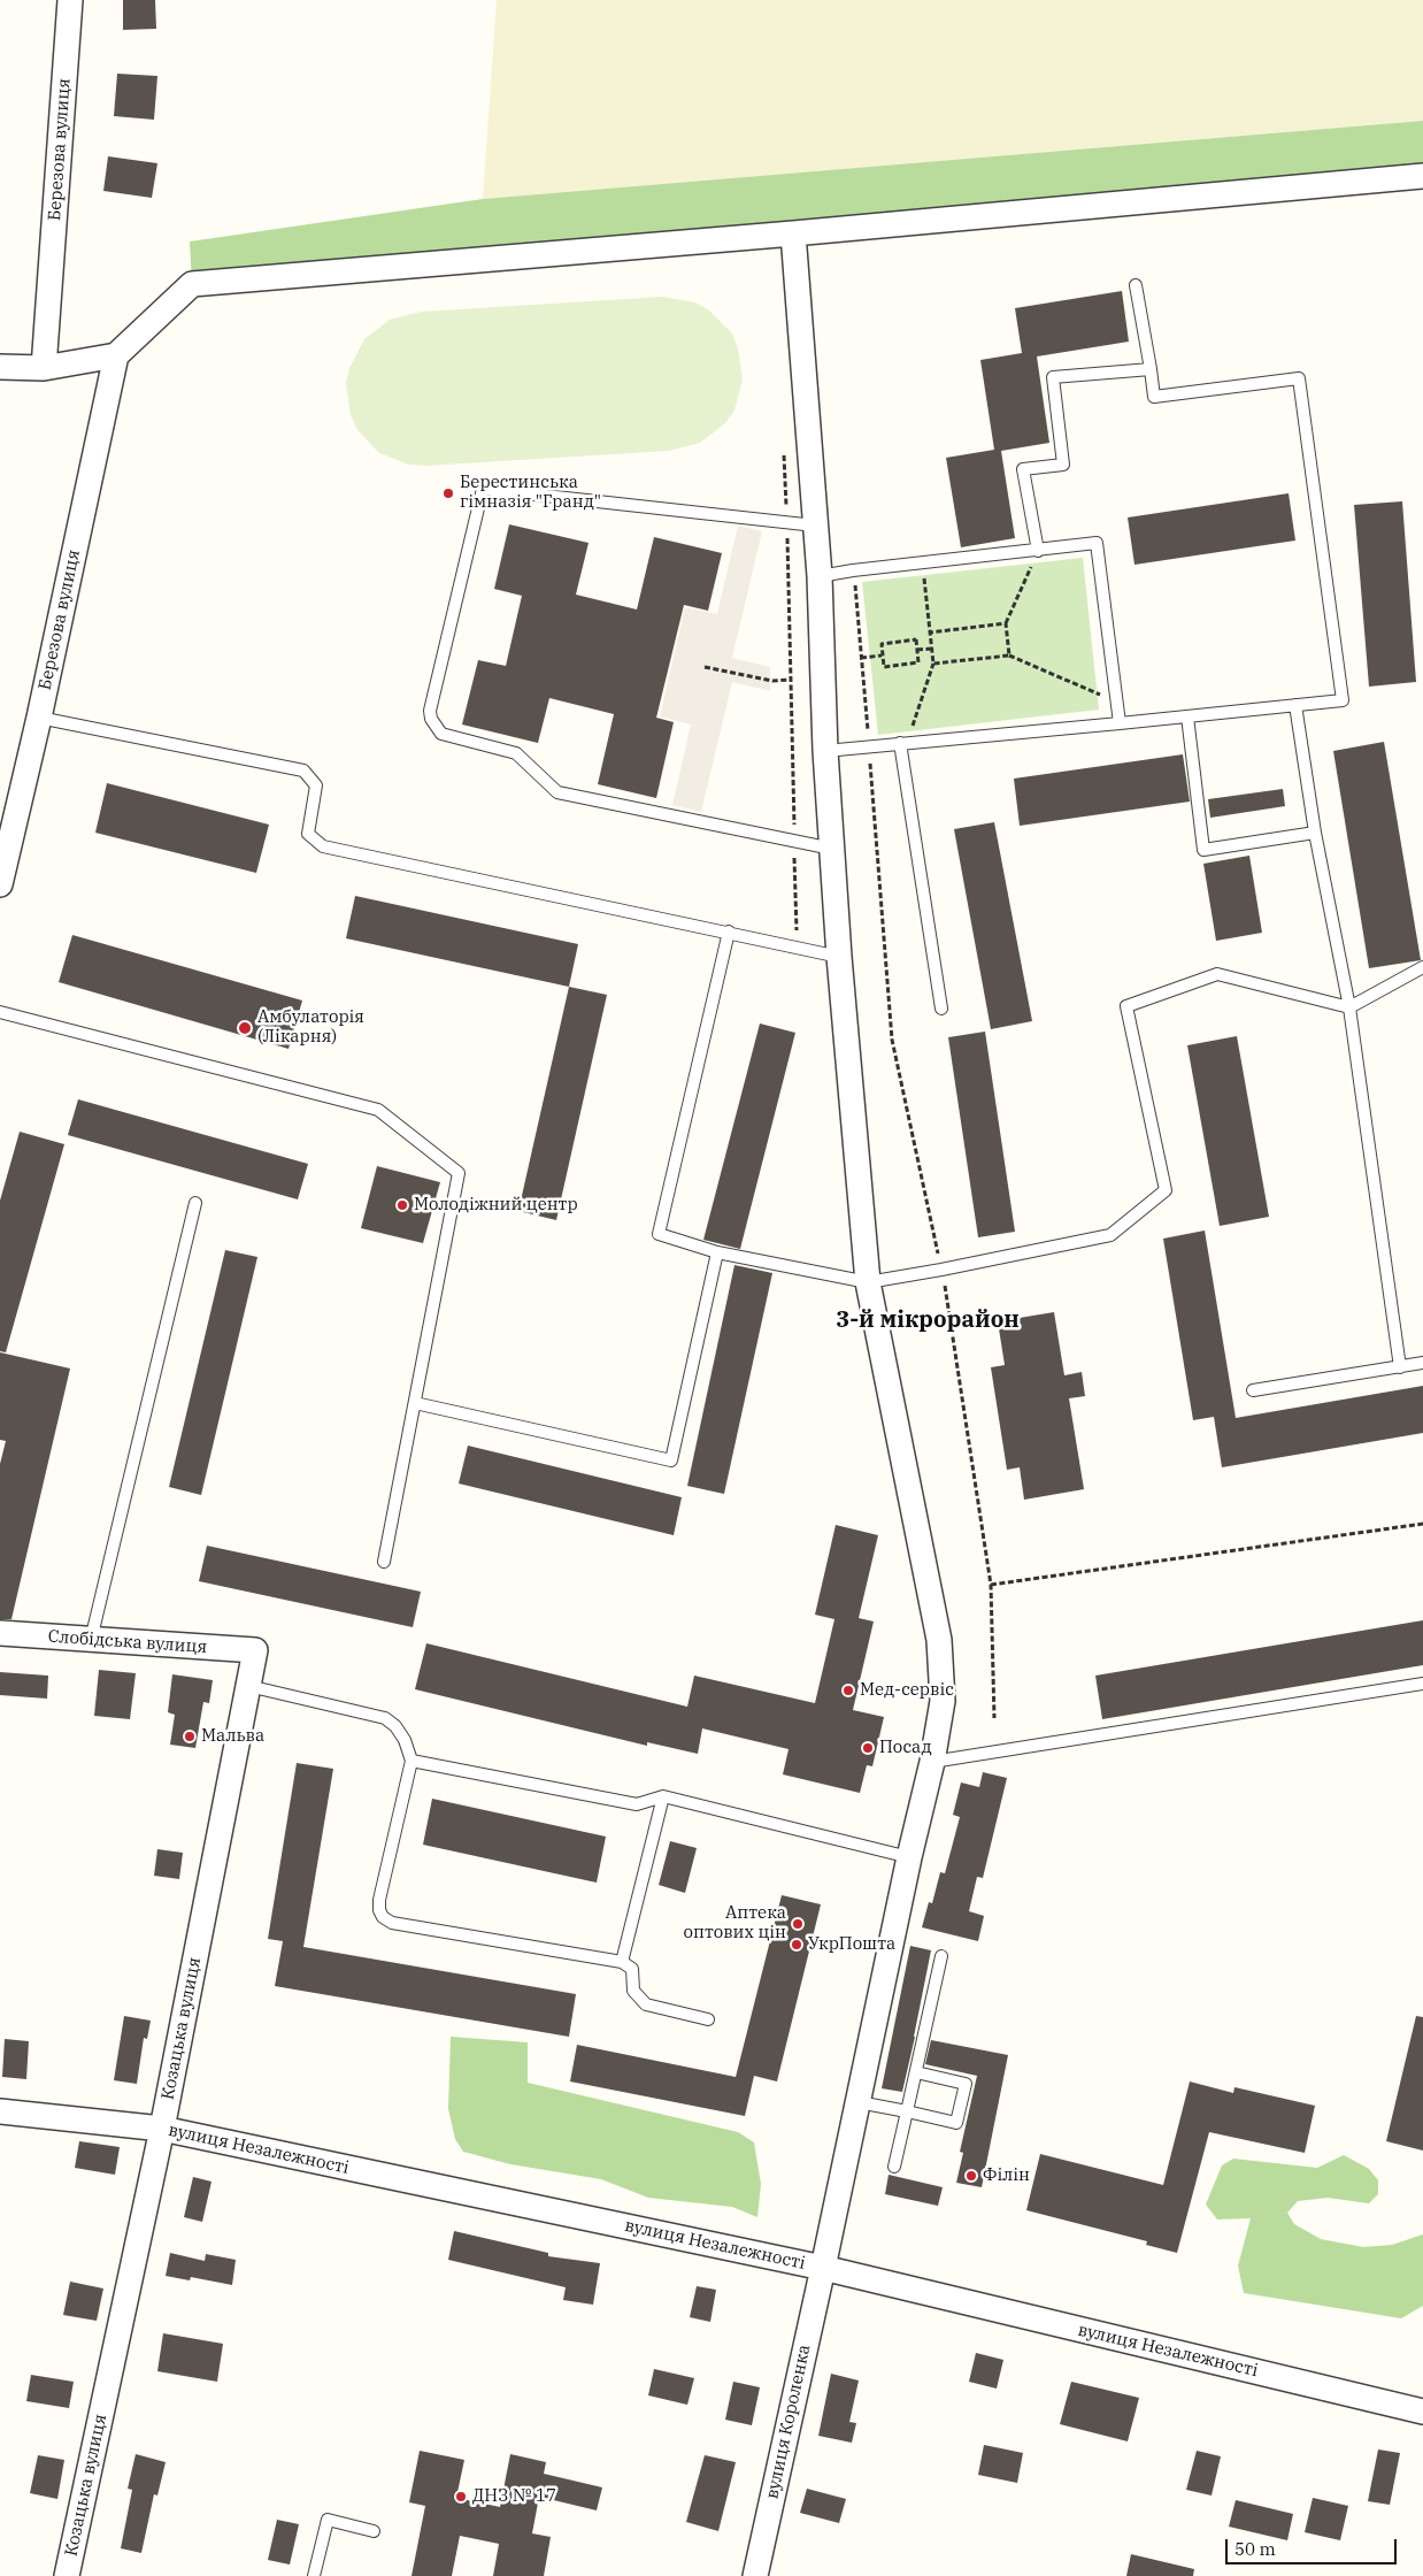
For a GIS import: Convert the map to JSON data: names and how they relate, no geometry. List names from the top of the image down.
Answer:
{
  "streets": {
    "street": [
      "Березова вулиця",
      "Слобідська вулиця",
      "Козацька вулиця",
      "вулиця Незалежності",
      "вулиця Короленка"
    ]
  },
  "crossings": [
    ["Слобідська вулиця", "Козацька вулиця"],
    ["Козацька вулиця", "вулиця Незалежності"],
    ["вулиця Незалежності", "вулиця Короленка"]
  ],
  "districts": ["3-й мікрорайон"],
  "places": [
    "Берестинська гімназія \"Гранд\"",
    "Амбулаторія (Лікарня)",
    "Молодіжний центр",
    "Мед-сервіс",
    "Мальва",
    "Посад",
    "Аптека оптових цін",
    "УкрПошта",
    "Філін",
    "ДНЗ № 17"
  ],
  "scale_bar": "50 m"
}
